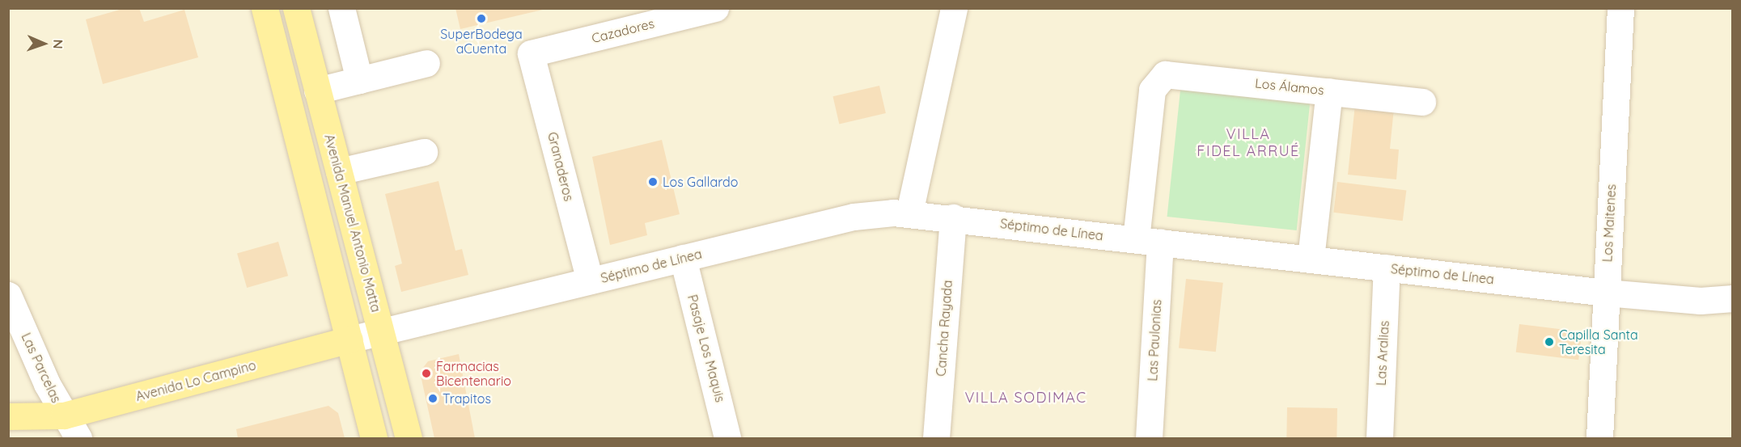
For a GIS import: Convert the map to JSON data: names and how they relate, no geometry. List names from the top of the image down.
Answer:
{
  "streets": {
    "main road": ["Avenida Manuel Antonio Matta", "Avenida Lo Campino"],
    "street": [
      "Cazadores",
      "Los Álamos",
      "Granaderos",
      "Los Maitenes",
      "Séptimo de Línea",
      "Cancha Rayada",
      "Las Paulonias",
      "Pasaje Los Maquis",
      "Las Aralias",
      "Las Parcelas"
    ]
  },
  "crossings": [
    ["Cazadores", "Granaderos"],
    ["Los Álamos", "Las Paulonias"],
    ["Granaderos", "Séptimo de Línea"],
    ["Avenida Manuel Antonio Matta", "Séptimo de Línea"],
    ["Avenida Manuel Antonio Matta", "Avenida Lo Campino"],
    ["Los Maitenes", "Séptimo de Línea"],
    ["Séptimo de Línea", "Cancha Rayada"],
    ["Séptimo de Línea", "Las Paulonias"],
    ["Séptimo de Línea", "Pasaje Los Maquis"],
    ["Séptimo de Línea", "Las Aralias"],
    ["Séptimo de Línea", "Avenida Lo Campino"],
    ["Las Parcelas", "Avenida Lo Campino"]
  ],
  "districts": ["VILLA FIDEL ARRUÉ", "VILLA SODIMAC"],
  "places": [
    "SuperBodega aCuenta",
    "Los Gallardo",
    "Capilla Santa Teresita",
    "Farmacias Bicentenario",
    "Trapitos"
  ],
  "north": "right"
}
